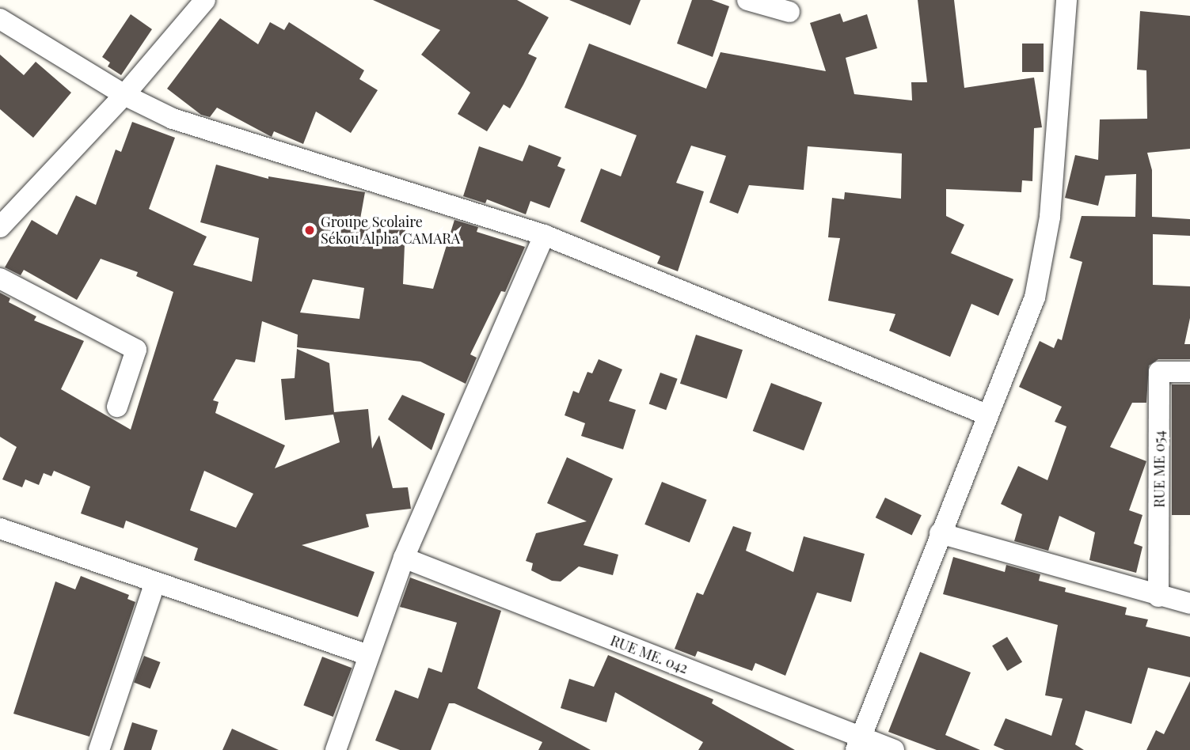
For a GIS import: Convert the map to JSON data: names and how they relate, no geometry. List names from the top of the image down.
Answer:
{
  "streets": {
    "street": ["RUE ME 054", "RUE ME. 042"]
  },
  "places": ["Groupe Scolaire Sékou Alpha CAMARA"]
}
